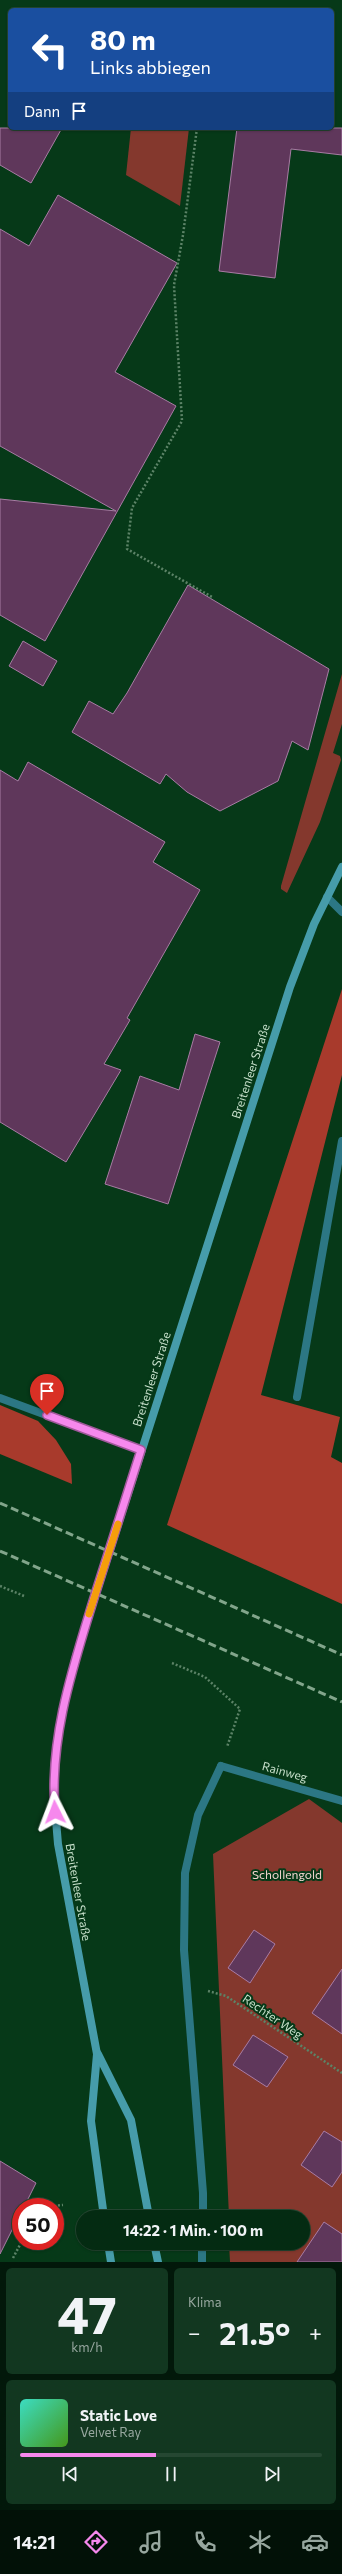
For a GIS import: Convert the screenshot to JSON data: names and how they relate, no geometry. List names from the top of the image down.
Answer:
{
  "streets": {
    "main road": ["Breitenleer Straße"],
    "street": ["Rainweg"],
    "path": ["Rechter Weg"]
  },
  "parks": ["Schollengold"],
  "page": {
    "turn": ["80 m", "Links abbiegen"],
    "then": "Dann",
    "limit": "50",
    "trip": "14:22 · 1 Min. · 100 m",
    "tile": [
      ["47", "km/h"],
      "Klima"
    ],
    "heat": ["−", "21.5°", "+"],
    "song": ["Static Love", "Velvet Ray"],
    "tabs": "14:21"
  }
}
